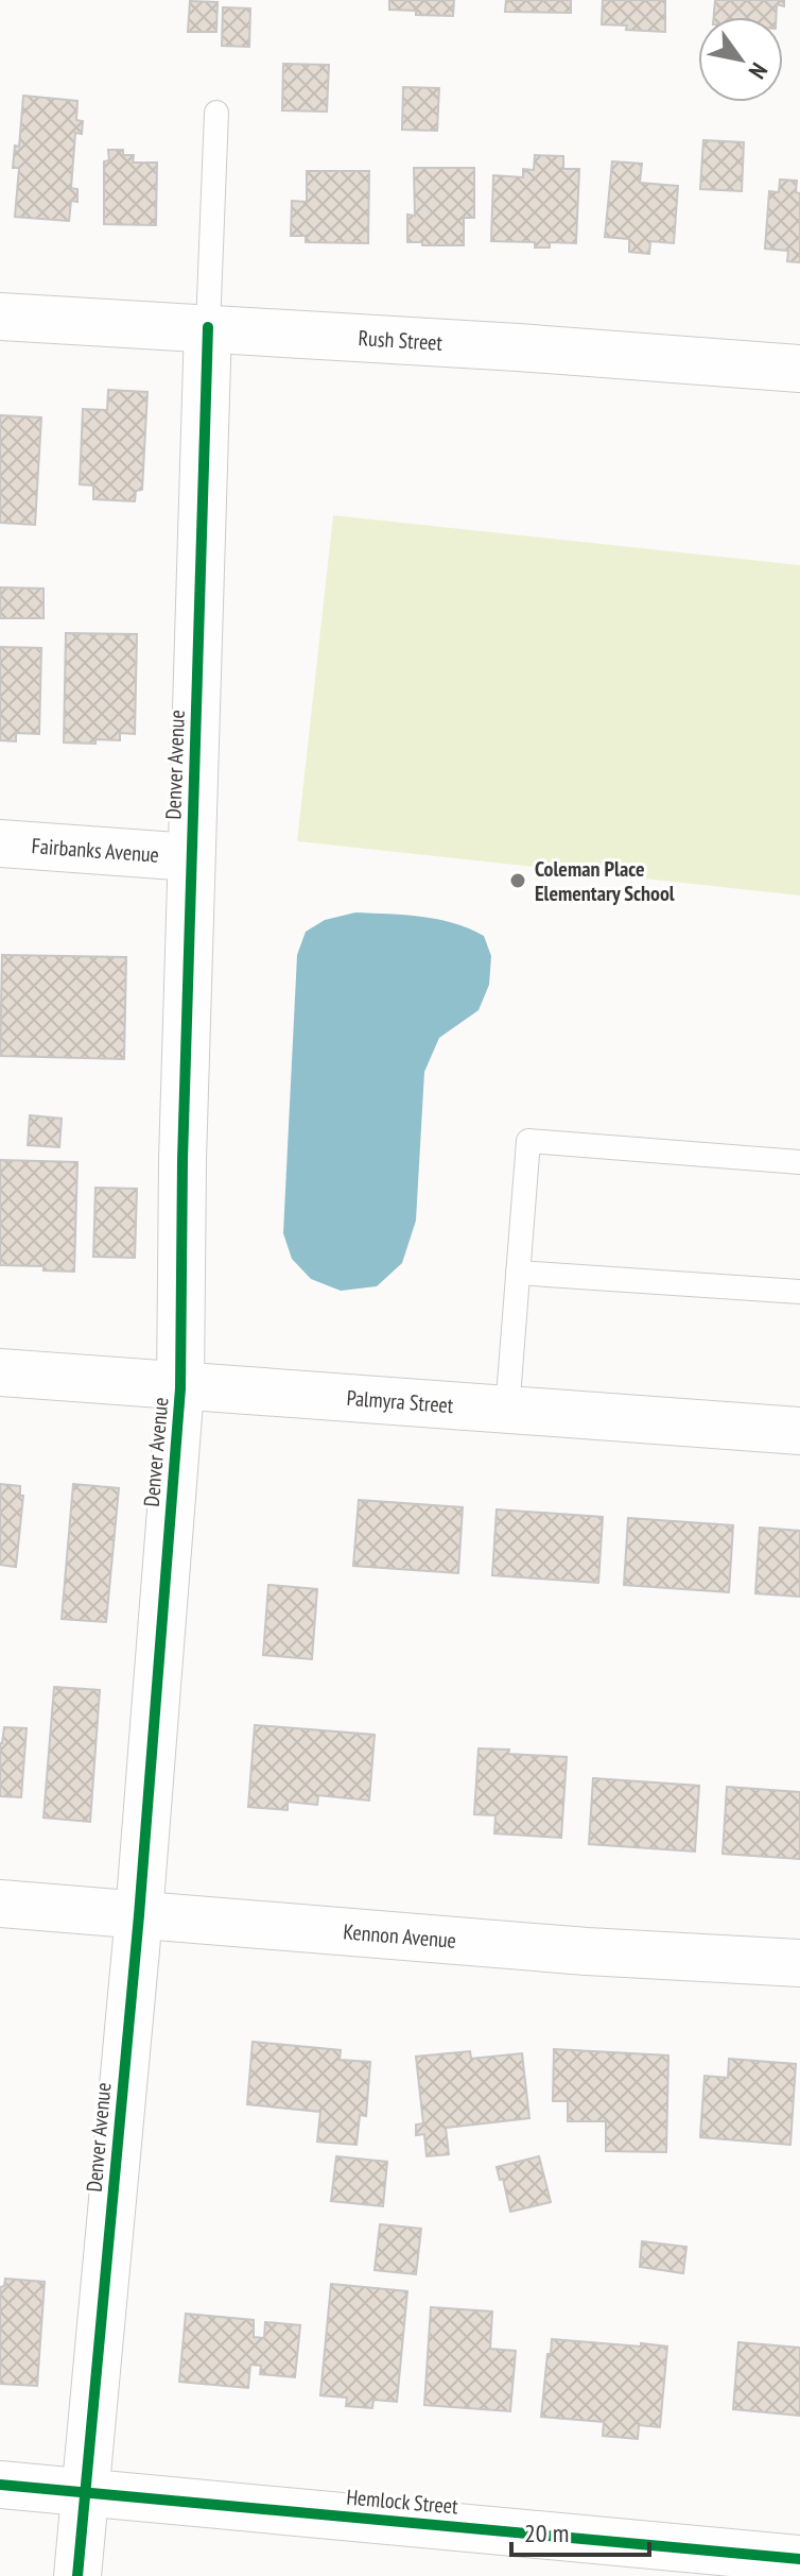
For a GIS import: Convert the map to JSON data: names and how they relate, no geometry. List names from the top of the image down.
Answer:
{
  "streets": {
    "street": [
      "Rush Street",
      "Denver Avenue",
      "Fairbanks Avenue",
      "Palmyra Street",
      "Kennon Avenue",
      "Hemlock Street"
    ]
  },
  "crossings": [
    ["Rush Street", "Denver Avenue"],
    ["Denver Avenue", "Fairbanks Avenue"],
    ["Denver Avenue", "Palmyra Street"],
    ["Denver Avenue", "Kennon Avenue"],
    ["Denver Avenue", "Hemlock Street"]
  ],
  "places": ["Coleman Place Elementary School"],
  "scale_bar": "20 m",
  "north": "bottom right"
}
